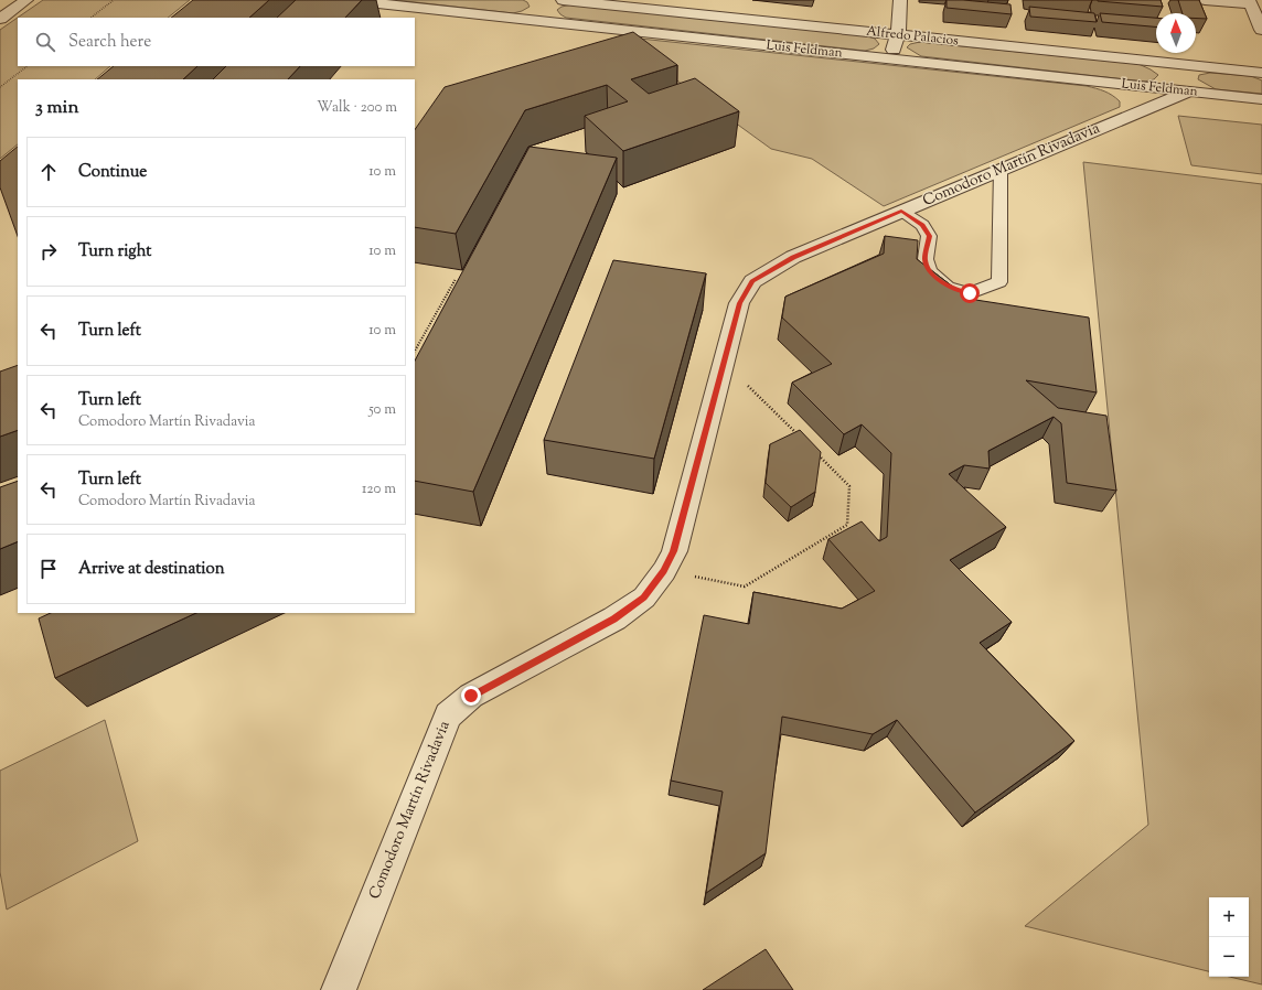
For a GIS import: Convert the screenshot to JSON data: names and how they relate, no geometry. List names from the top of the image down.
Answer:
{
  "streets": {
    "street": ["Alfredo Palacios", "Luis Feldman", "Comodoro Martín Rivadavia"]
  },
  "crossings": [
    ["Luis Feldman", "Comodoro Martín Rivadavia"]
  ],
  "north": "top",
  "page": {
    "search": "Search here",
    "heading": ["3 min", "Walk · 200 m"],
    "list": [
      ["Continue", "10 m"],
      ["Turn right", "10 m"],
      ["Turn left", "10 m"],
      ["Turn left", "Comodoro Martín Rivadavia", "50 m"],
      ["Turn left", "Comodoro Martín Rivadavia", "120 m"],
      "Arrive at destination"
    ],
    "map_buttons": ["+", "−"]
  }
}
